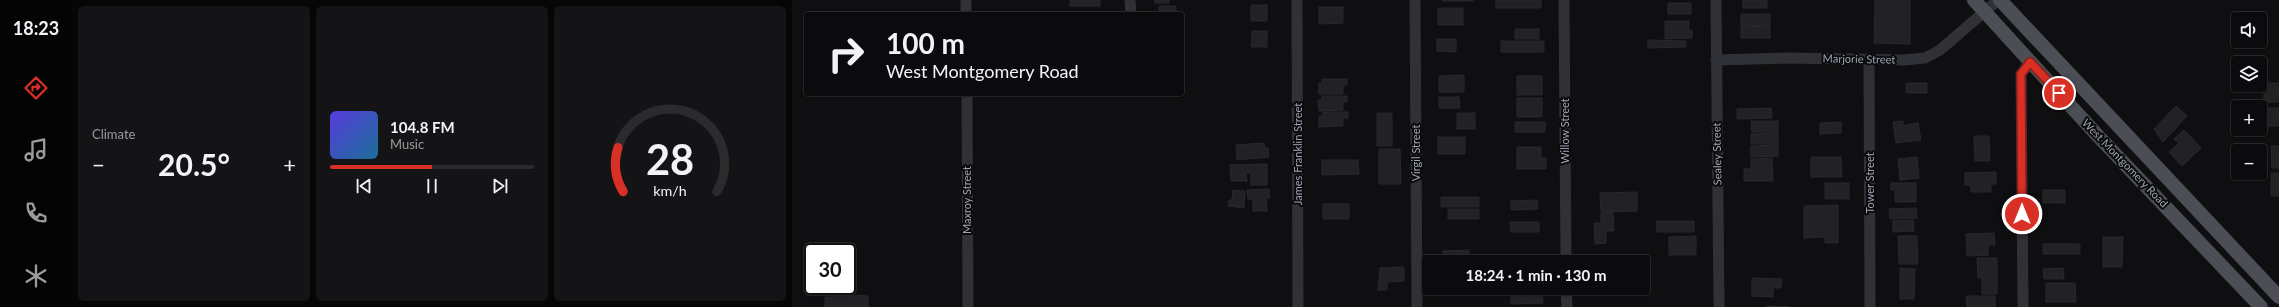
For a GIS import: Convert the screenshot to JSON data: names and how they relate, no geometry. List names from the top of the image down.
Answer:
{
  "streets": {
    "main road": ["West Montgomery Road"],
    "street": [
      "Marjorie Street",
      "Willow Street",
      "Virgil Street",
      "James Franklin Street",
      "Sealey Street",
      "Tower Street",
      "Maxroy Street"
    ]
  },
  "crossings": [
    ["Marjorie Street", "Sealey Street"],
    ["Marjorie Street", "West Montgomery Road"],
    ["Marjorie Street", "Tower Street"]
  ],
  "page": {
    "tabs": "18:23",
    "tile": "Climate",
    "map_buttons": ["+", "−"],
    "turn": ["100 m", "West Montgomery Road"],
    "song": ["104.8 FM", "Music"],
    "heat": ["−", "20.5°", "+"],
    "limit": "30",
    "trip": "18:24 · 1 min · 130 m",
    "gauge": ["28", "km/h"]
  }
}
